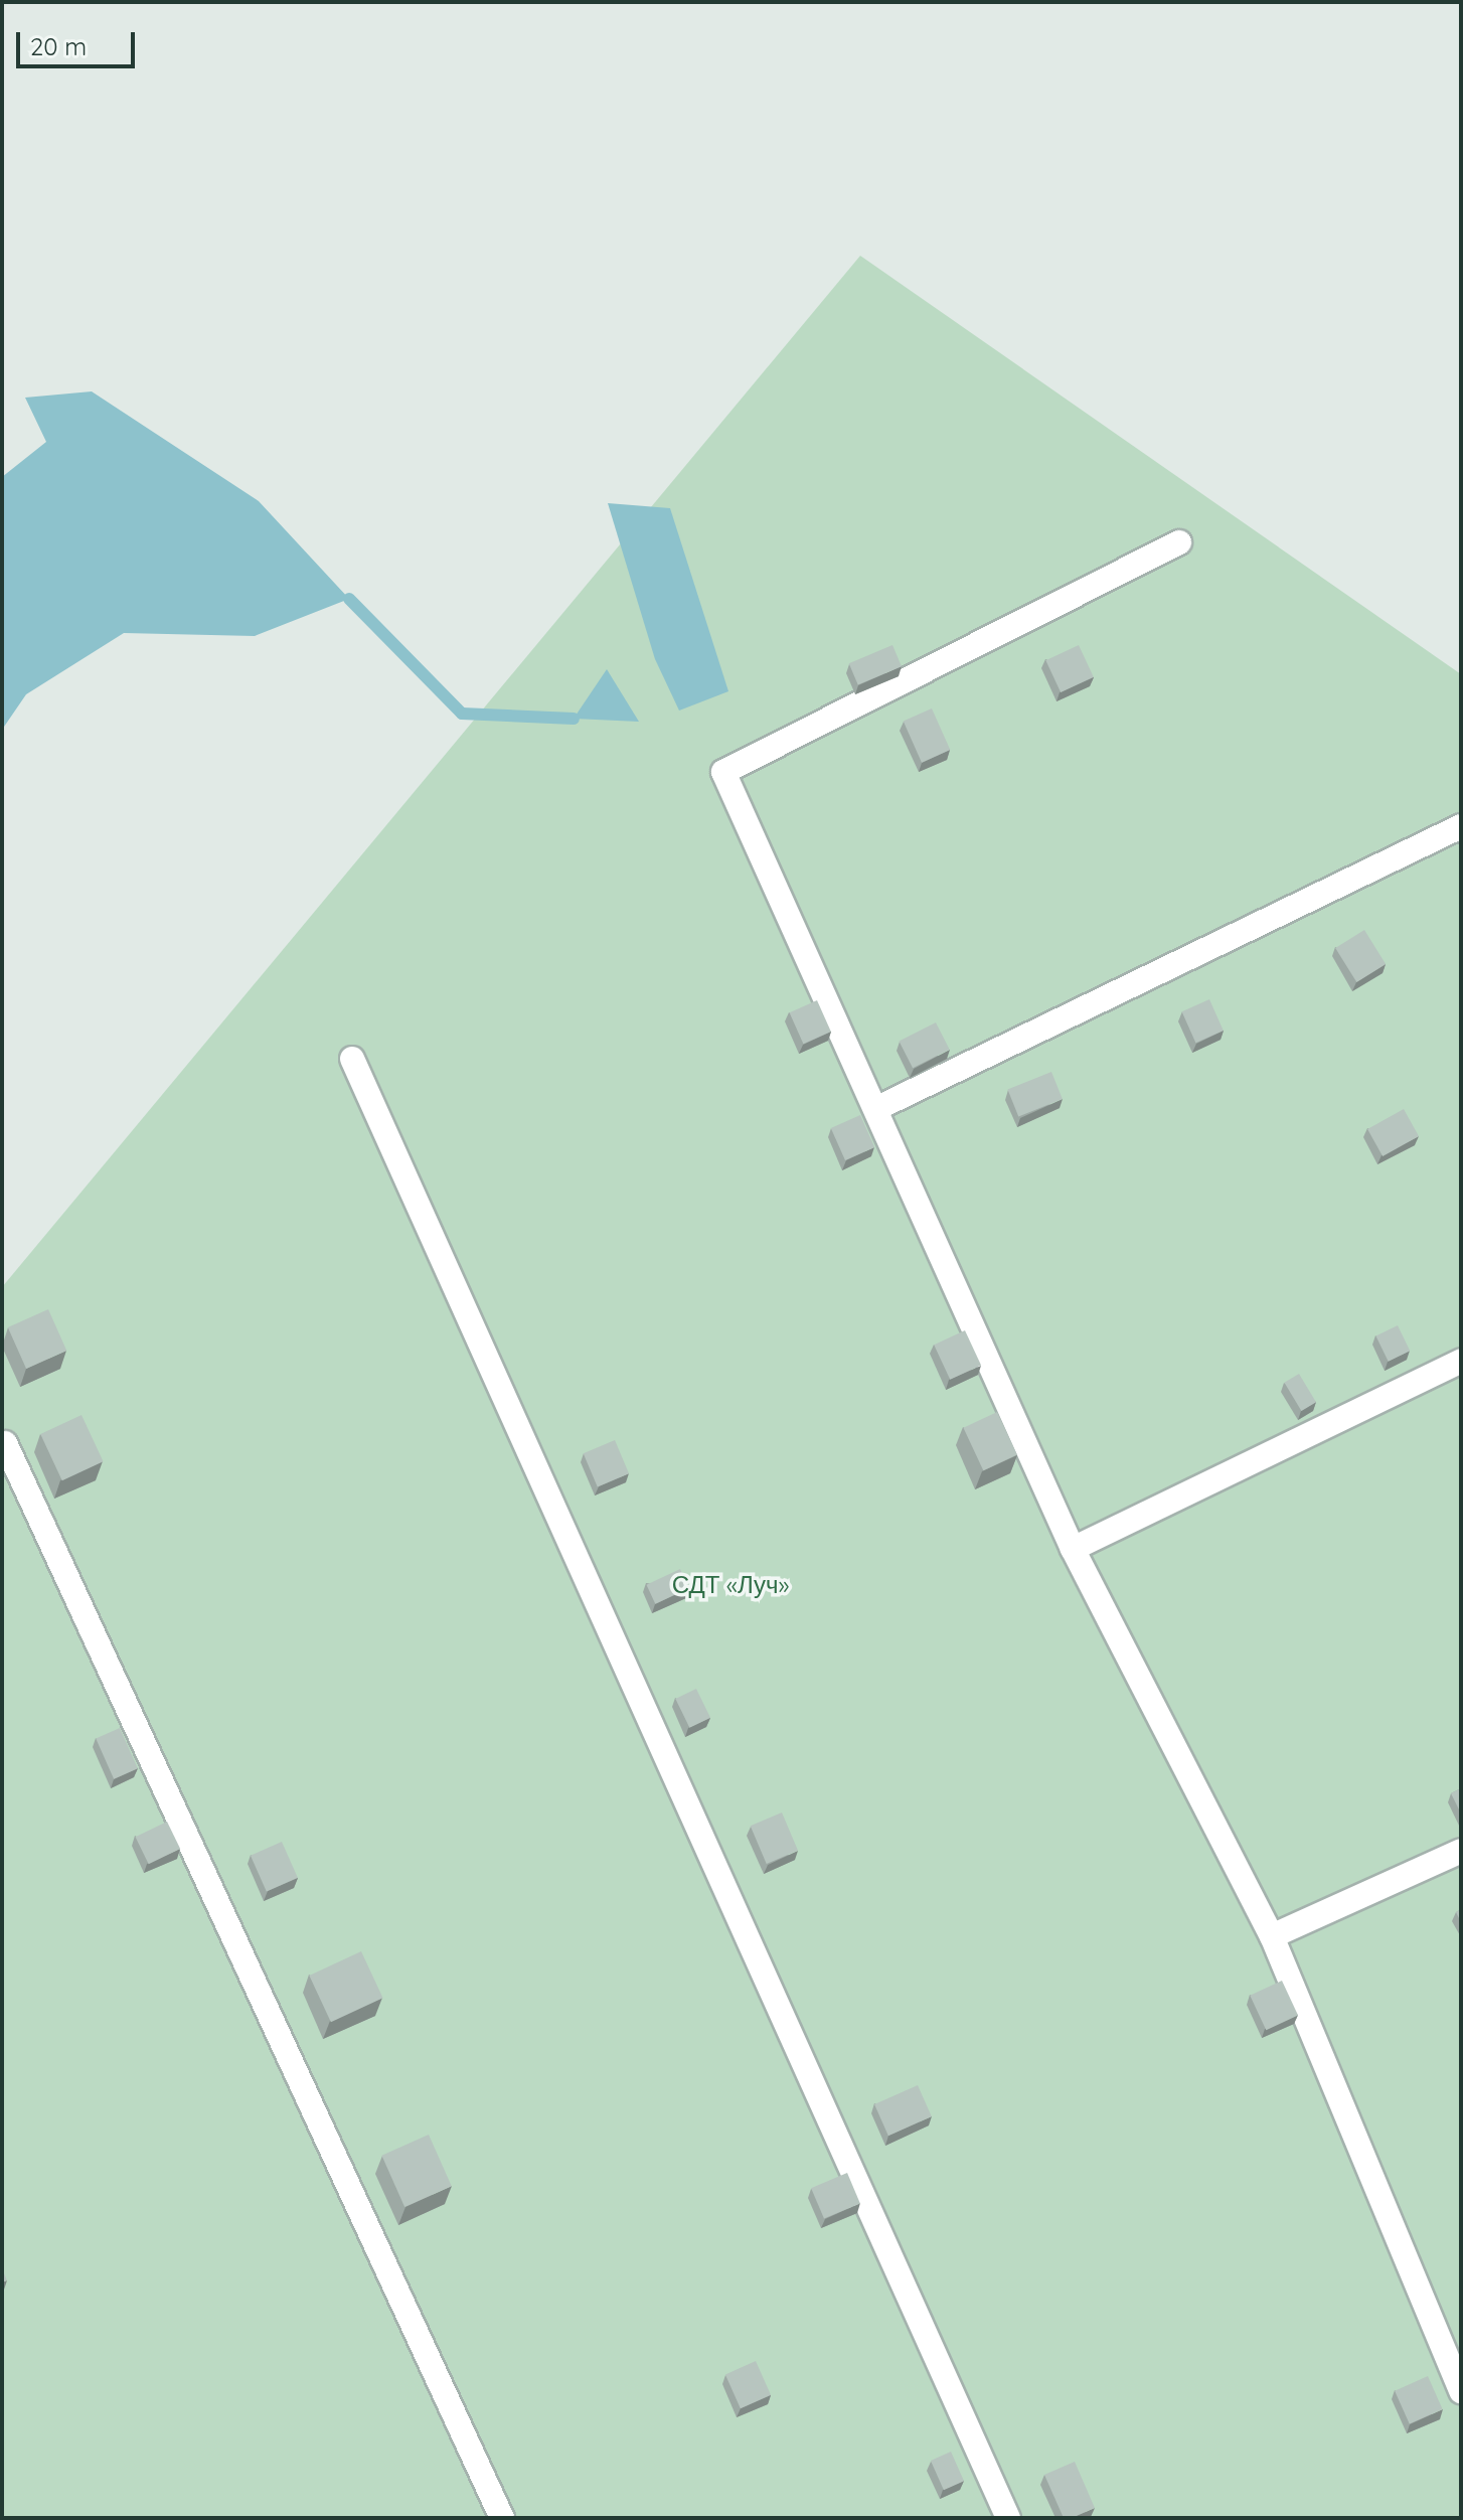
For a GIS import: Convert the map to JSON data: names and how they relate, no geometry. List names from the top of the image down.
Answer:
{
  "parks": ["СДТ «Луч»"],
  "scale_bar": "20 m"
}
